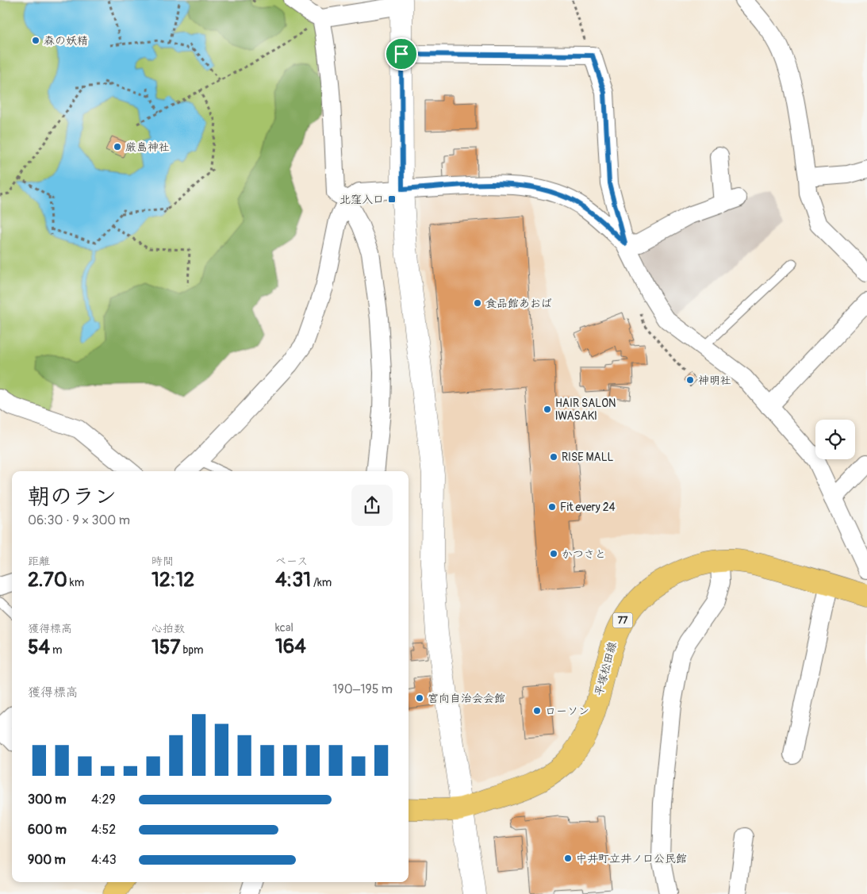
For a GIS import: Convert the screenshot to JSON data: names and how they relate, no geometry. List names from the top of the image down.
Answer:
{
  "streets": {
    "main road": ["77", "平塚松田線"]
  },
  "places": {
    "other": [
      "森の妖精",
      "厳島神社",
      "食品館あおば",
      "神明社",
      "HAIR SALON lWASAKl",
      "RISE MALL",
      "Fit every 24",
      "かつさと",
      "宮向自治会会館",
      "ローソン",
      "中井町立井ノ口公民館"
    ],
    "transit": ["北窪入口"]
  },
  "page": {
    "heading": ["朝のラン", "06:30 · 9 × 300 m"],
    "stats": [
      ["距離", "2.70 km"],
      ["時間", "12:12"],
      ["ペース", "4:31 /km"],
      ["獲得標高", "54 m"],
      ["心拍数", "157 bpm"],
      ["kcal", "164"]
    ],
    "chart": ["獲得標高", "190–195 m"],
    "list": [
      {
        "name": "300 m",
        "note": "4:29"
      },
      {
        "name": "600 m",
        "note": "4:52"
      },
      {
        "name": "900 m",
        "note": "4:43"
      }
    ]
  }
}
